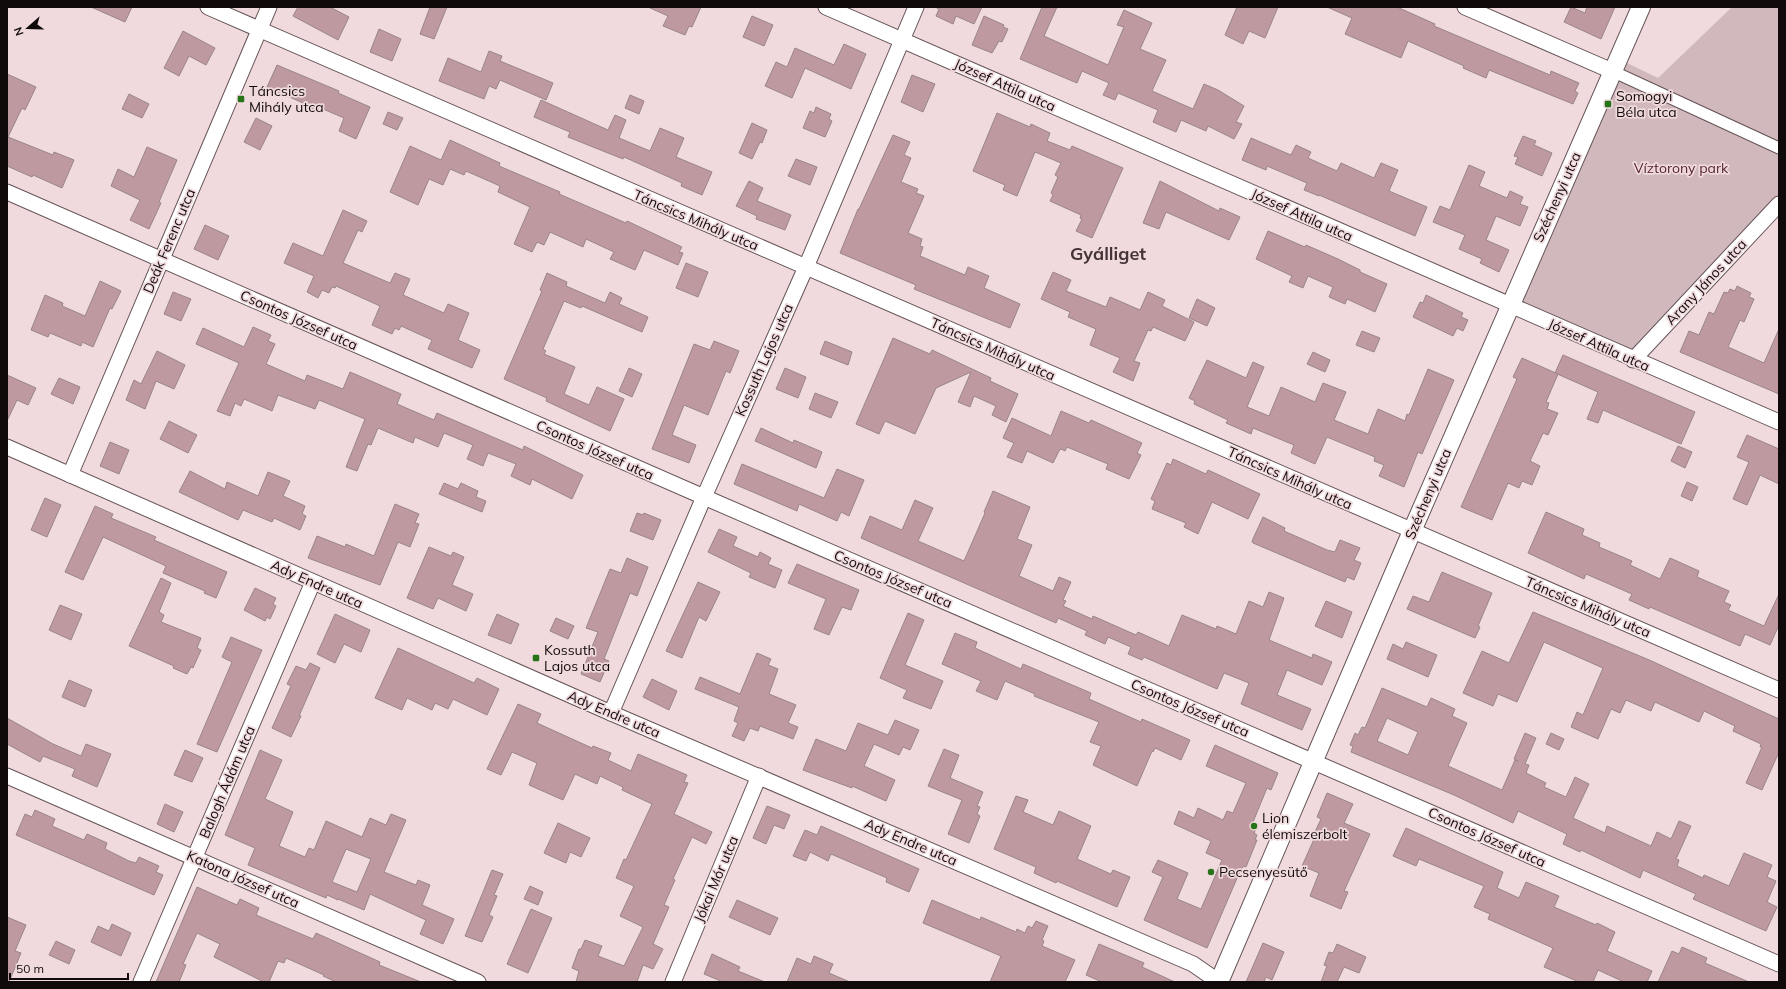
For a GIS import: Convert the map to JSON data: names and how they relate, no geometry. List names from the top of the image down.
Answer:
{
  "streets": {
    "street": [
      "József Attila utca",
      "Széchenyi utca",
      "Táncsics Mihály utca",
      "Deák Ferenc utca",
      "Arany János utca",
      "Csontos József utca",
      "Kossuth Lajos utca",
      "Ady Endre utca",
      "Balogh Ádám utca",
      "Katona József utca",
      "Jókai Mór utca"
    ]
  },
  "crossings": [
    ["József Attila utca", "Széchenyi utca"],
    ["József Attila utca", "Arany János utca"],
    ["József Attila utca", "Kossuth Lajos utca"],
    ["Széchenyi utca", "Táncsics Mihály utca"],
    ["Széchenyi utca", "Csontos József utca"],
    ["Széchenyi utca", "Ady Endre utca"],
    ["Táncsics Mihály utca", "Deák Ferenc utca"],
    ["Táncsics Mihály utca", "Kossuth Lajos utca"],
    ["Deák Ferenc utca", "Csontos József utca"],
    ["Deák Ferenc utca", "Ady Endre utca"],
    ["Csontos József utca", "Kossuth Lajos utca"],
    ["Kossuth Lajos utca", "Ady Endre utca"],
    ["Ady Endre utca", "Balogh Ádám utca"],
    ["Ady Endre utca", "Jókai Mór utca"],
    ["Balogh Ádám utca", "Katona József utca"]
  ],
  "districts": ["Gyálliget"],
  "parks": ["Víztorony park"],
  "places": {
    "transit": ["Táncsics Mihály utca", "Somogyi Béla utca", "Kossuth Lajos utca"],
    "other": ["Lion élemiszerbolt", "Pecsenyesütő"]
  },
  "scale_bar": "50 m",
  "north": "left"
}
